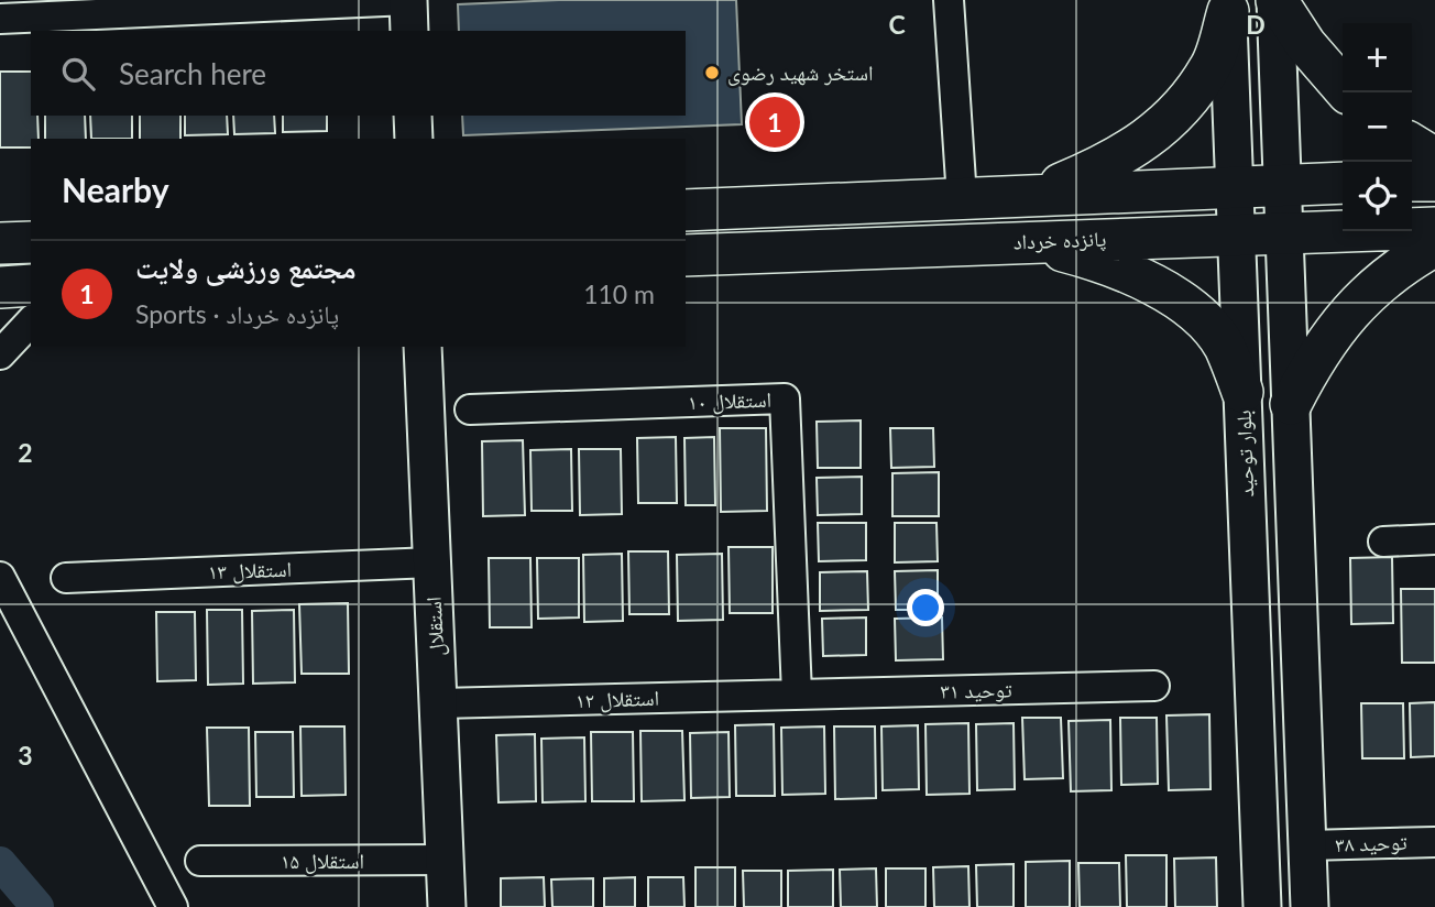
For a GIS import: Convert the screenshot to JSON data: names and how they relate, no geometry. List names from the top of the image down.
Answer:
{
  "streets": {
    "main road": ["پانزده خرداد"],
    "street": [
      "استقلال ۱۰",
      "بلوار توحید",
      "استقلال ۱۳",
      "استقلال",
      "توحید ۳۱",
      "استقلال ۱۲",
      "توحید ۳۸",
      "استقلال ۱۵"
    ]
  },
  "crossings": [
    ["پانزده خرداد", "بلوار توحید"],
    ["استقلال ۱۰", "توحید ۳۱"],
    ["استقلال ۱۰", "استقلال ۱۲"],
    ["استقلال ۱۳", "استقلال"],
    ["استقلال", "استقلال ۱۲"],
    ["استقلال", "استقلال ۱۵"],
    ["توحید ۳۱", "استقلال ۱۲"]
  ],
  "places": ["استخر شهید رضوی"],
  "page": {
    "map_buttons": ["+", "−"],
    "search": "Search here",
    "pins": "1",
    "heading": "Nearby",
    "list": [
      {
        "mark": "1",
        "name": "مجتمع ورزشی ولایت",
        "note": "Sports · پانزده خرداد",
        "value": "110 m"
      }
    ]
  },
  "grid": {
    "columns": ["C", "D"],
    "rows": ["2", "3"]
  }
}
